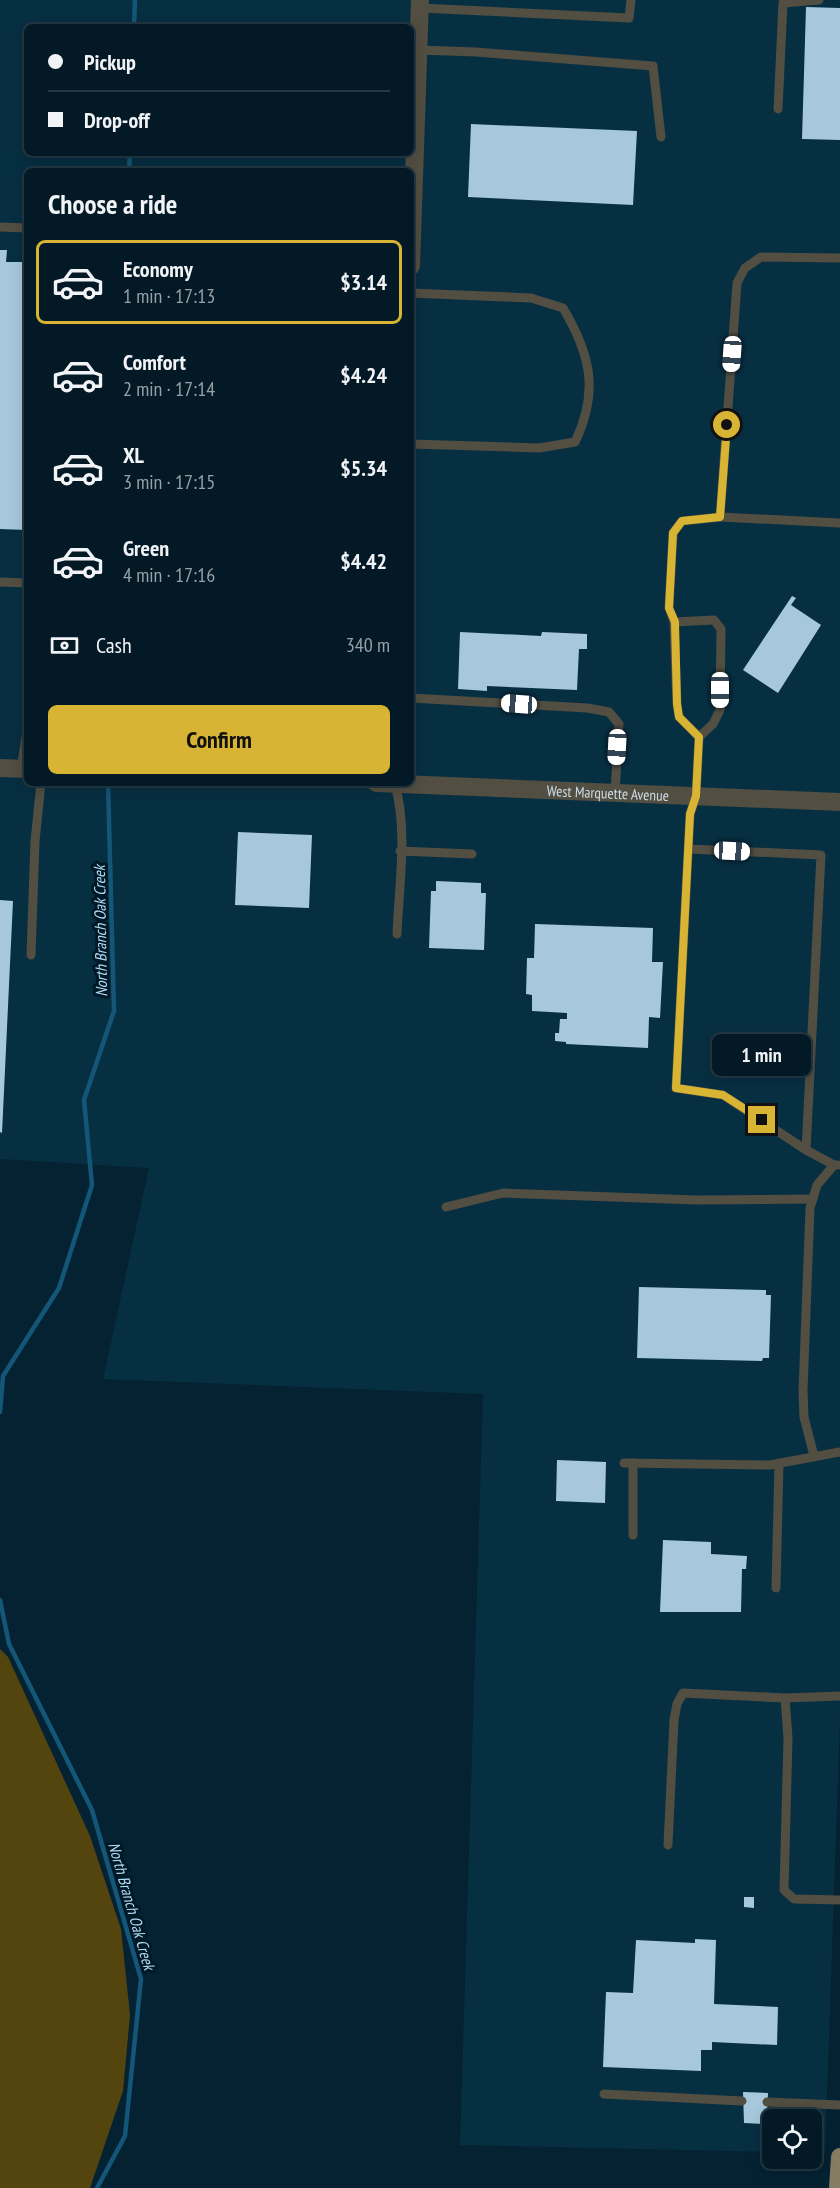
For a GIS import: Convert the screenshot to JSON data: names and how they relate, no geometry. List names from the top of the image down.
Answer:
{
  "streets": {
    "street": ["West Marquette Avenue"]
  },
  "water": ["North Branch Oak Creek"],
  "page": {
    "banner": ["Pickup", "Drop-off"],
    "heading": "Choose a ride",
    "list": [
      {
        "name": "Economy",
        "note": "1 min · 17:13",
        "value": "$3.14"
      },
      {
        "name": "Comfort",
        "note": "2 min · 17:14",
        "value": "$4.24"
      },
      {
        "name": "XL",
        "note": "3 min · 17:15",
        "value": "$5.34"
      },
      {
        "name": "Green",
        "note": "4 min · 17:16",
        "value": "$4.42"
      }
    ],
    "pay": ["Cash", "340 m"],
    "buttons": "Confirm",
    "bubble": "1 min"
  }
}
